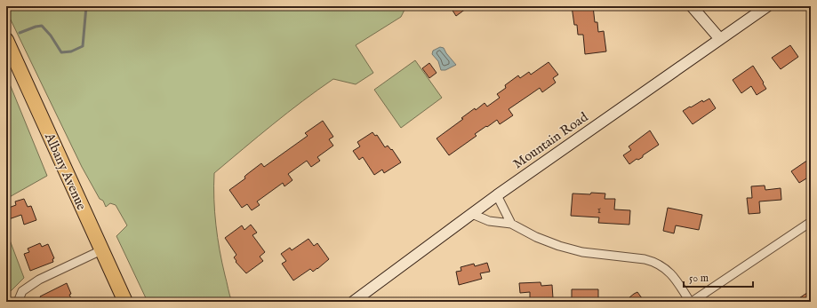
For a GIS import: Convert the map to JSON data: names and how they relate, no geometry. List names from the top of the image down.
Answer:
{
  "streets": {
    "highway": ["Albany Avenue"],
    "main road": ["Mountain Road"]
  },
  "house_numbers": ["1"],
  "scale_bar": "50 m"
}
